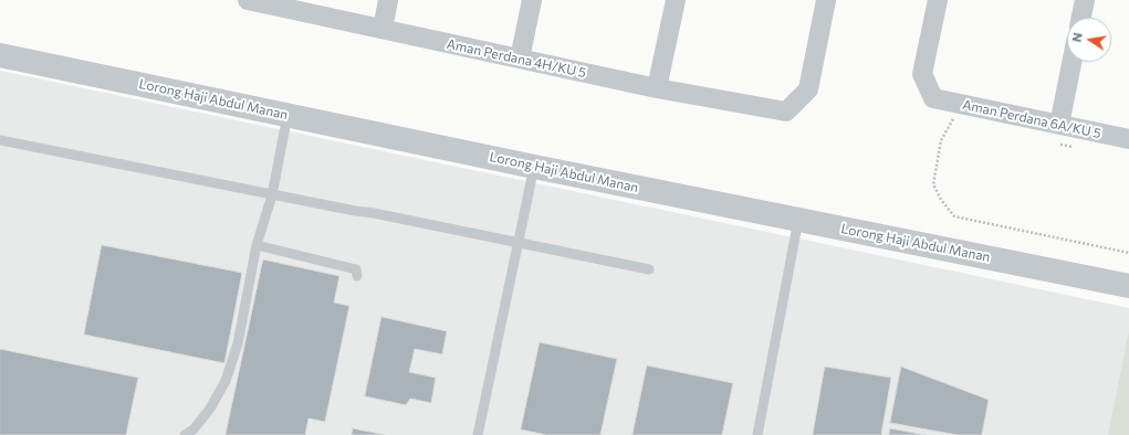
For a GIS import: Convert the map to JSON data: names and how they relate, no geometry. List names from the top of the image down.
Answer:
{
  "streets": {
    "street": ["Aman Perdana 4H/KU 5", "Lorong Haji Abdul Manan", "Aman Perdana 6A/KU 5"]
  },
  "north": "left"
}
